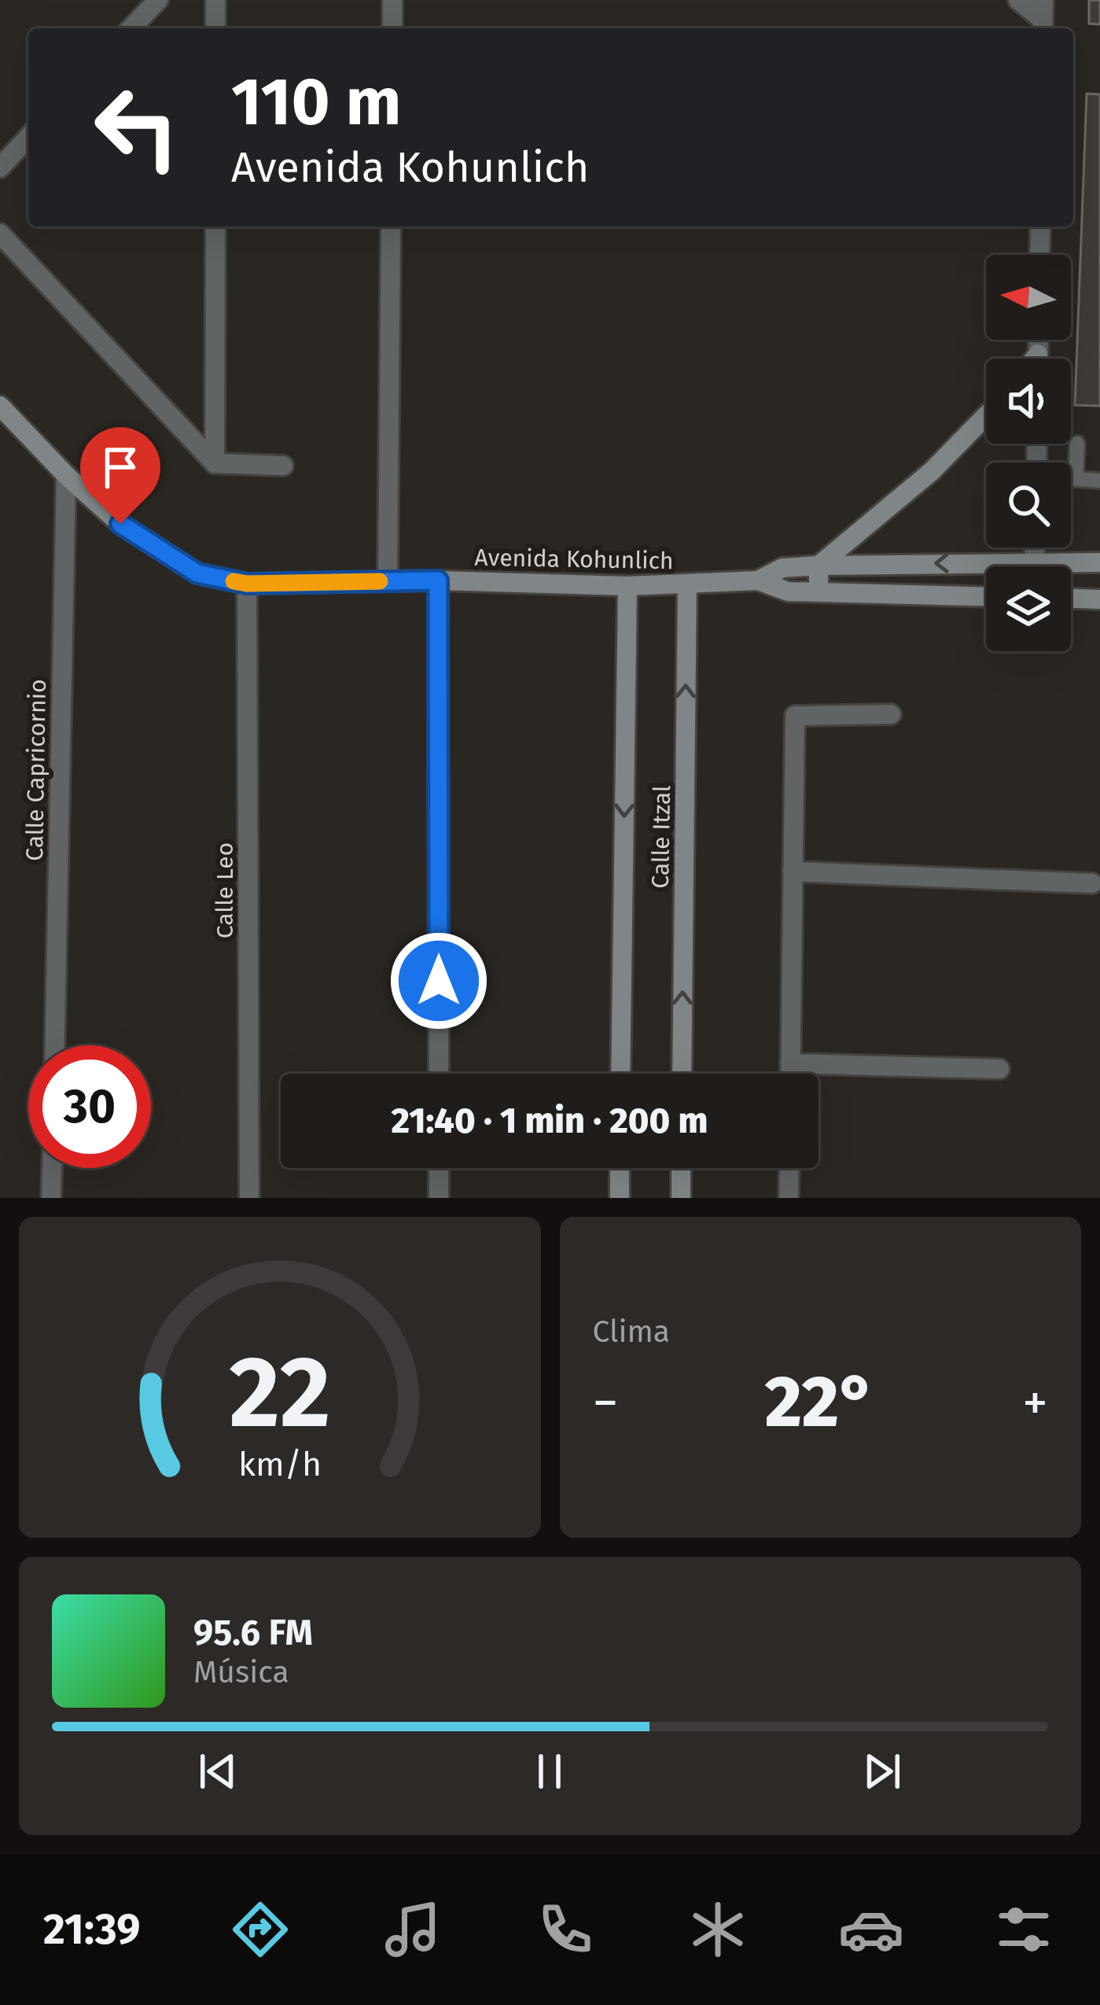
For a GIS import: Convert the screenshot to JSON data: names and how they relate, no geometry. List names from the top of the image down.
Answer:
{
  "streets": {
    "street": [
      "Avenida Kohunlich",
      "Calle Capricornio",
      "Calle Itzal",
      "Calle Leo"
    ]
  },
  "crossings": [
    ["Avenida Kohunlich", "Calle Capricornio"],
    ["Avenida Kohunlich", "Calle Itzal"],
    ["Avenida Kohunlich", "Calle Leo"]
  ],
  "north": "left",
  "page": {
    "turn": ["110 m", "Avenida Kohunlich"],
    "limit": "30",
    "trip": "21:40 · 1 min · 200 m",
    "tile": "Clima",
    "heat": ["−", "22°", "+"],
    "song": ["95.6 FM", "Música"],
    "tabs": "21:39",
    "gauge": ["22", "km/h"]
  }
}
